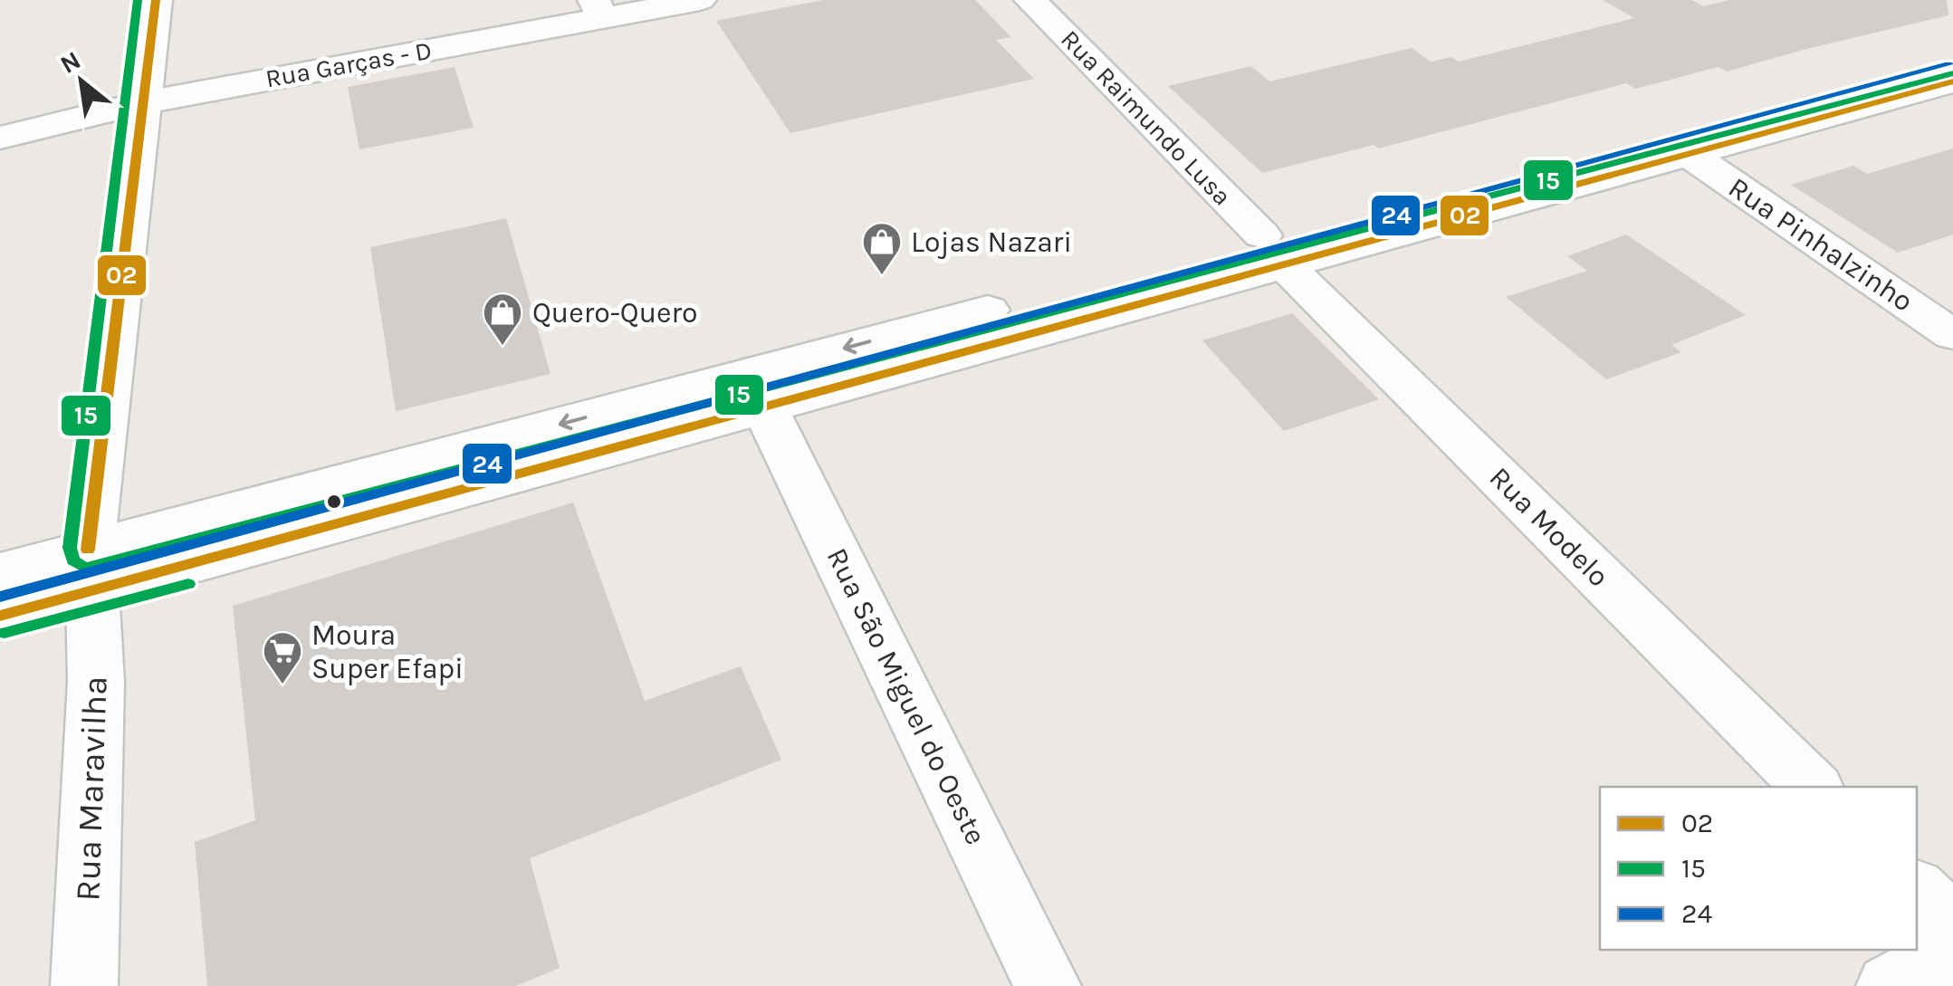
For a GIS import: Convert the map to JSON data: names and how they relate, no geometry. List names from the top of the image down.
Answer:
{
  "streets": {
    "street": [
      "Rua Garças - D",
      "Rua Raimundo Lusa",
      "Rua Pinhalzinho",
      "Rua Modelo",
      "Rua São Miguel do Oeste",
      "Rua Maravilha"
    ]
  },
  "crossings": [
    ["Rua Garças - D", "Rua Maravilha"],
    ["Rua Raimundo Lusa", "Rua Modelo"]
  ],
  "places": {
    "shop": ["Lojas Nazari", "Quero-Quero"],
    "supermarket": ["Moura Super Efapi"]
  },
  "lines": ["transit line 02", "transit line 15", "transit line 24"],
  "legend": ["02", "15", "24"],
  "north": "top left"
}
